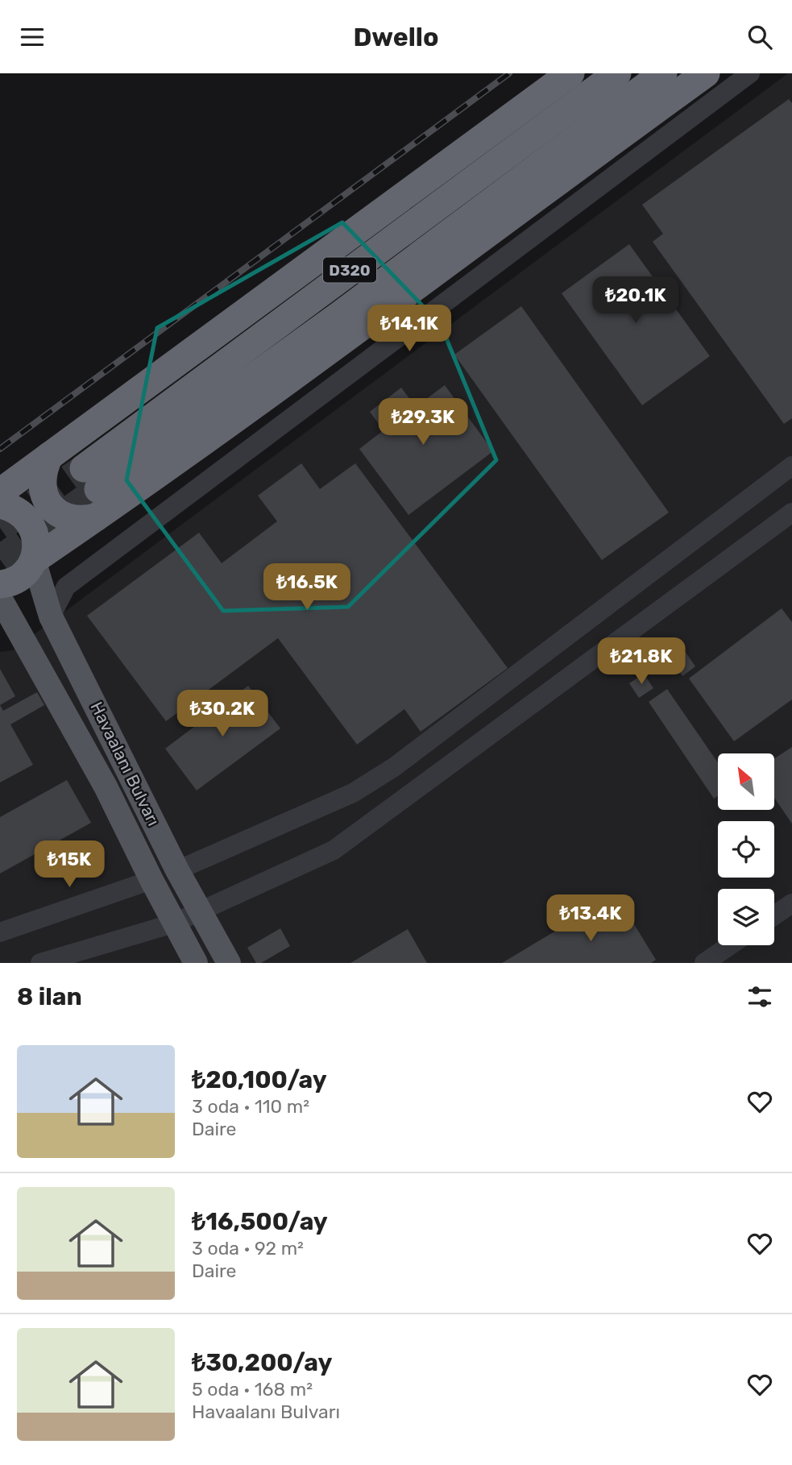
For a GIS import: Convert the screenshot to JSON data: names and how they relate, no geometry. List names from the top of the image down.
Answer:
{
  "streets": {
    "highway": ["D320"],
    "main road": ["Havaalanı Bulvarı"]
  },
  "north": "top left",
  "page": {
    "header": "Dwello",
    "price": [
      "₺20.1K",
      "₺14.1K",
      "₺29.3K",
      "₺16.5K",
      "₺21.8K",
      "₺30.2K",
      "₺15K",
      "₺13.4K"
    ],
    "heading": "8 ilan",
    "list": [
      {
        "name": "₺20,100/ay",
        "note": "3 oda · 110 m² · Daire"
      },
      {
        "name": "₺16,500/ay",
        "note": "3 oda · 92 m² · Daire"
      },
      {
        "name": "₺30,200/ay",
        "note": "5 oda · 168 m² · Havaalanı Bulvarı"
      }
    ]
  }
}
